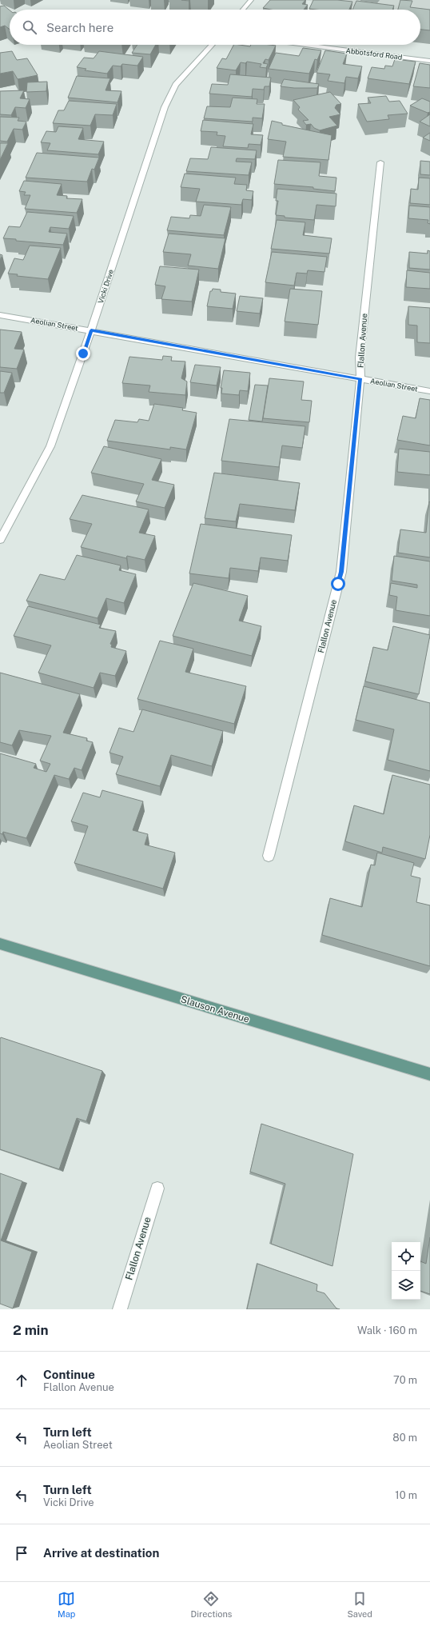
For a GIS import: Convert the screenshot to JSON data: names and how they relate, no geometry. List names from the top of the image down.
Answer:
{
  "streets": {
    "main road": ["Slauson Avenue"],
    "street": [
      "Abbotsford Road",
      "Vicki Drive",
      "Aeolian Street",
      "Flallon Avenue"
    ]
  },
  "crossings": [
    ["Vicki Drive", "Aeolian Street"],
    ["Aeolian Street", "Flallon Avenue"]
  ],
  "page": {
    "search": "Search here",
    "heading": ["2 min", "Walk · 160 m"],
    "list": [
      ["Continue", "Flallon Avenue", "70 m"],
      ["Turn left", "Aeolian Street", "80 m"],
      ["Turn left", "Vicki Drive", "10 m"],
      "Arrive at destination"
    ],
    "nav": ["Map", "Directions", "Saved"]
  }
}
